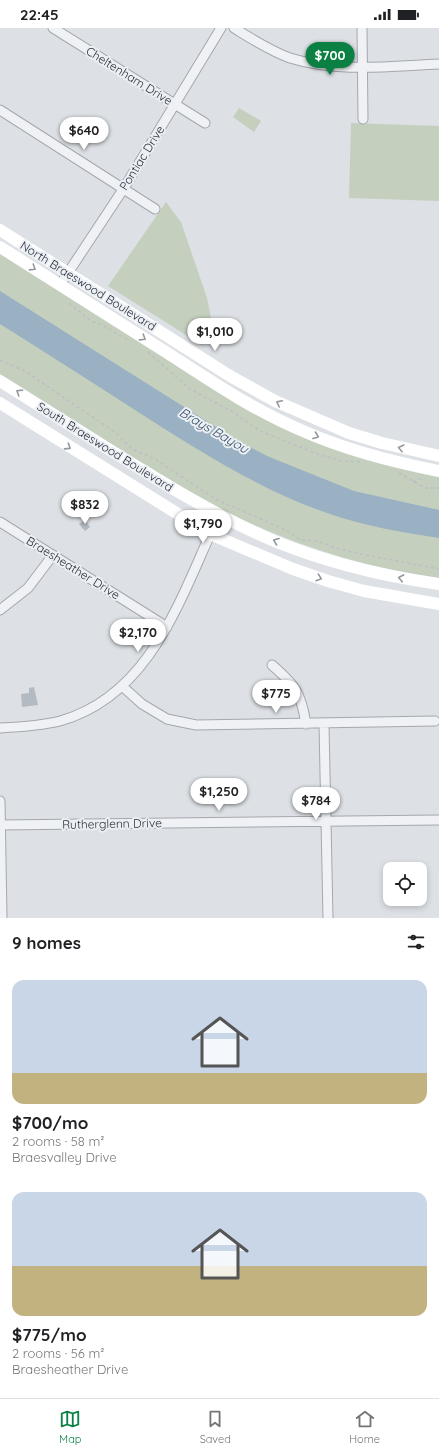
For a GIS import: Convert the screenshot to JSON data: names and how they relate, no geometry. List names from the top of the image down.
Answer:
{
  "streets": {
    "main road": ["North Braeswood Boulevard", "South Braeswood Boulevard"],
    "street": [
      "Cheltenham Drive",
      "Pontiac Drive",
      "Braesheather Drive",
      "Rutherglenn Drive"
    ]
  },
  "crossings": [
    ["Cheltenham Drive", "Pontiac Drive"],
    ["Pontiac Drive", "North Braeswood Boulevard"]
  ],
  "water": ["Brays Bayou"],
  "page": {
    "status": "22:45",
    "price": [
      "$700",
      "$640",
      "$1,010",
      "$832",
      "$1,790",
      "$2,170",
      "$775",
      "$1,250",
      "$784"
    ],
    "heading": "9 homes",
    "list": [
      {
        "name": "$700/mo",
        "note": "2 rooms · 58 m² · Braesvalley Drive"
      },
      {
        "name": "$775/mo",
        "note": "2 rooms · 56 m² · Braesheather Drive"
      }
    ],
    "tabs": ["Map", "Saved", "Home"]
  }
}
